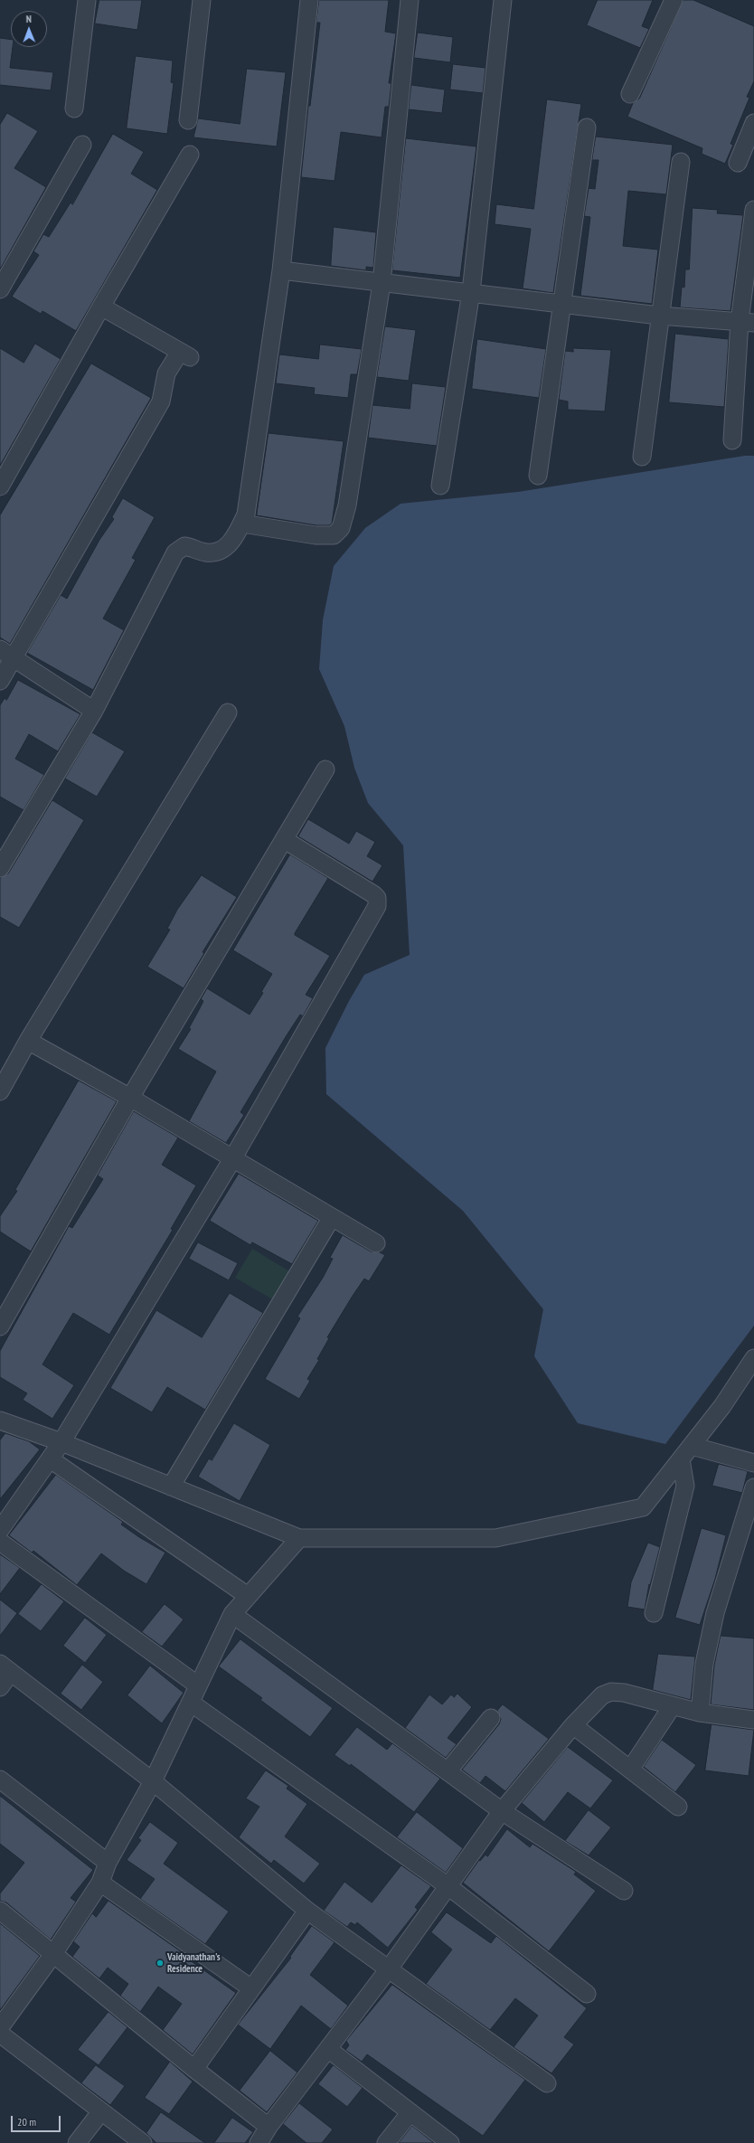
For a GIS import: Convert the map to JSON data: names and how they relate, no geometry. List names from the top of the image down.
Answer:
{
  "places": ["Vaidyanathan's Residence"],
  "scale_bar": "20 m",
  "north": "top"
}
